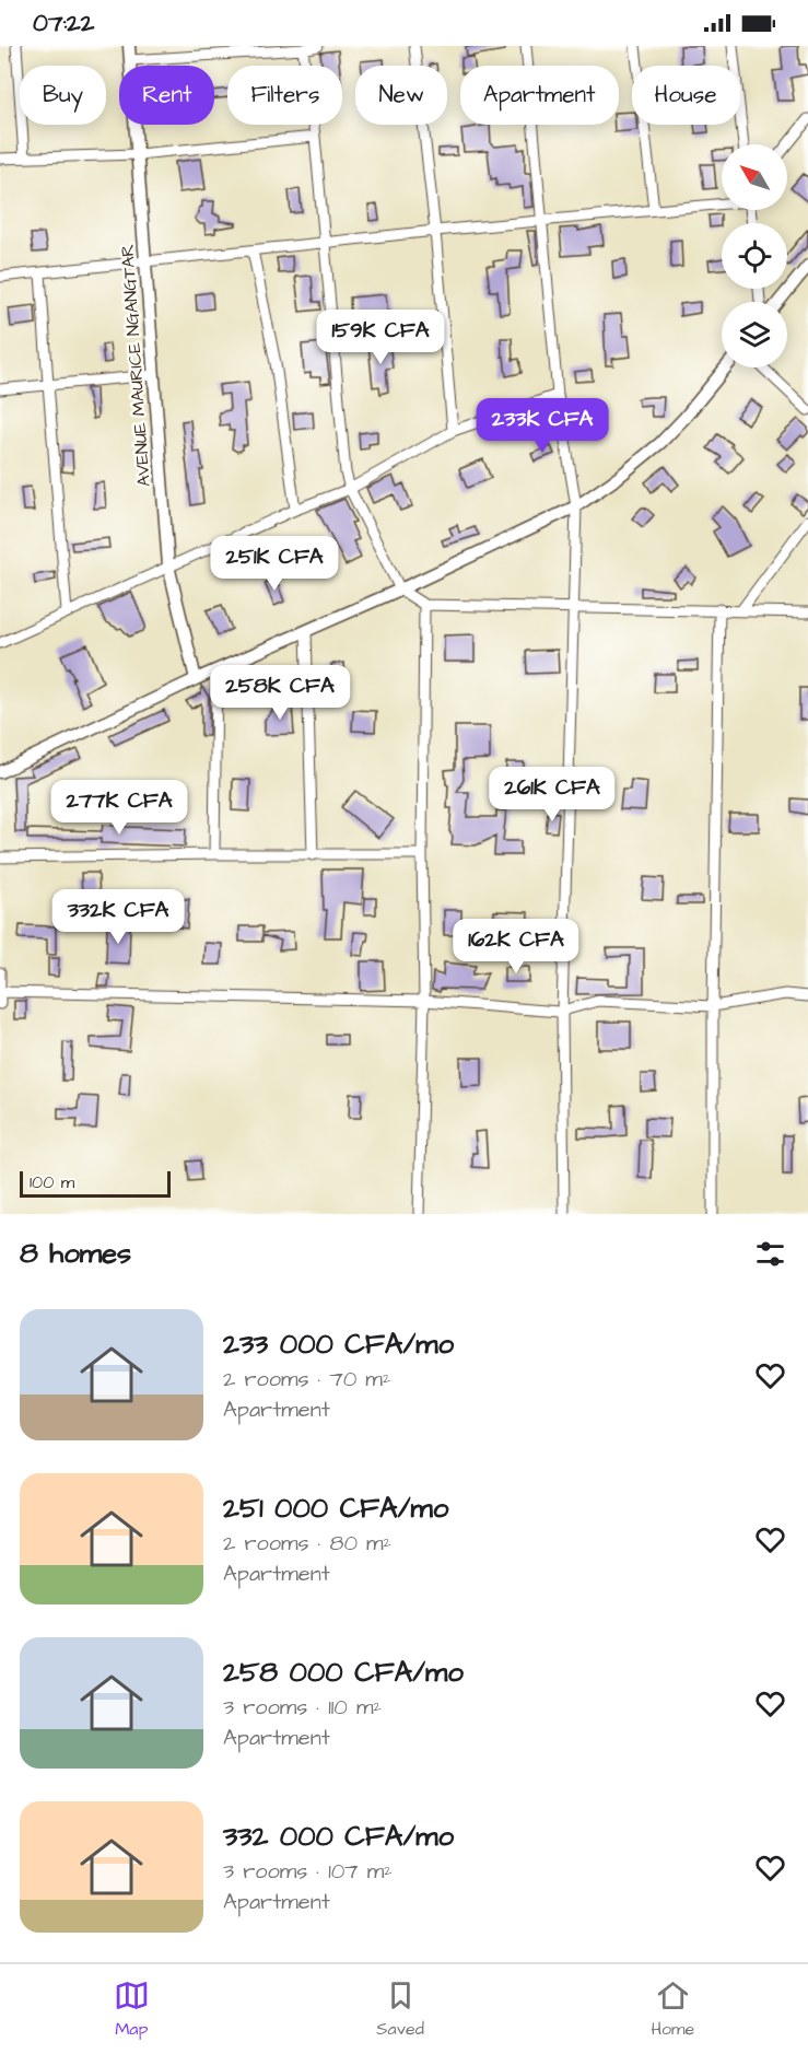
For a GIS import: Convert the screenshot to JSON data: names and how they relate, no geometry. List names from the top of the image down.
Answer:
{
  "streets": {
    "street": ["AVENUE MAURICE NGANGTAR"]
  },
  "scale_bar": "100 m",
  "north": "top left",
  "page": {
    "status": "07:22",
    "chip": [
      "Buy",
      "Rent",
      "Filters",
      "New",
      "Apartment",
      "House"
    ],
    "price": [
      "159K CFA",
      "233K CFA",
      "251K CFA",
      "258K CFA",
      "261K CFA",
      "277K CFA",
      "332K CFA",
      "162K CFA"
    ],
    "scale": "100 m",
    "heading": "8 homes",
    "list": [
      {
        "name": "233 000 CFA/mo",
        "note": "2 rooms · 70 m² · Apartment"
      },
      {
        "name": "251 000 CFA/mo",
        "note": "2 rooms · 80 m² · Apartment"
      },
      {
        "name": "258 000 CFA/mo",
        "note": "3 rooms · 110 m² · Apartment"
      },
      {
        "name": "332 000 CFA/mo",
        "note": "3 rooms · 107 m² · Apartment"
      }
    ],
    "tabs": ["Map", "Saved", "Home"]
  }
}
